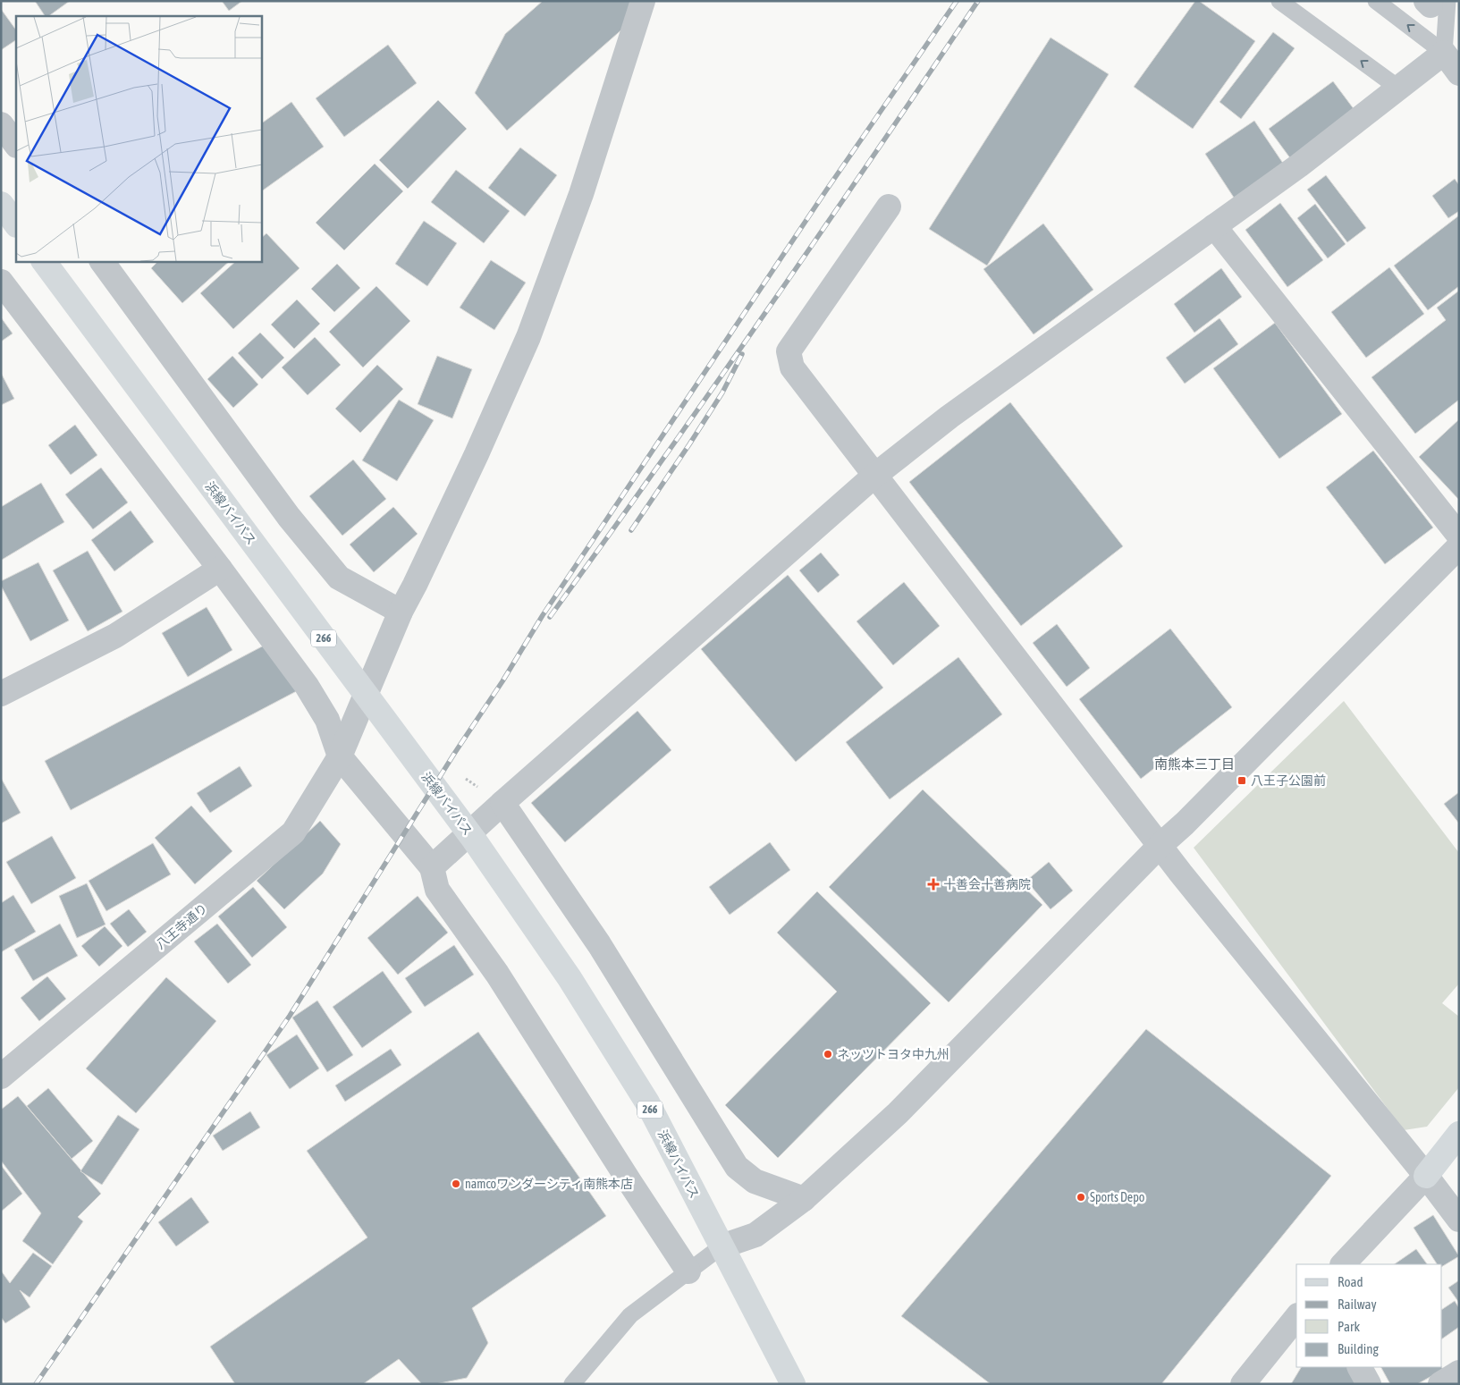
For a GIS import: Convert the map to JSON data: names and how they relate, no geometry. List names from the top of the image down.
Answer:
{
  "streets": {
    "main road": ["浜線バイパス", "266"],
    "street": ["八王寺通り"]
  },
  "districts": ["南熊本三丁目"],
  "places": {
    "transit": ["八王子公園前"],
    "health": ["十善会十善病院"],
    "other": ["ネッツトヨタ中九州", "namcoワンダーシティ南熊本店", "Sports Depo"]
  },
  "legend": [
    "Road",
    "Railway",
    "Park",
    "Building"
  ]
}
